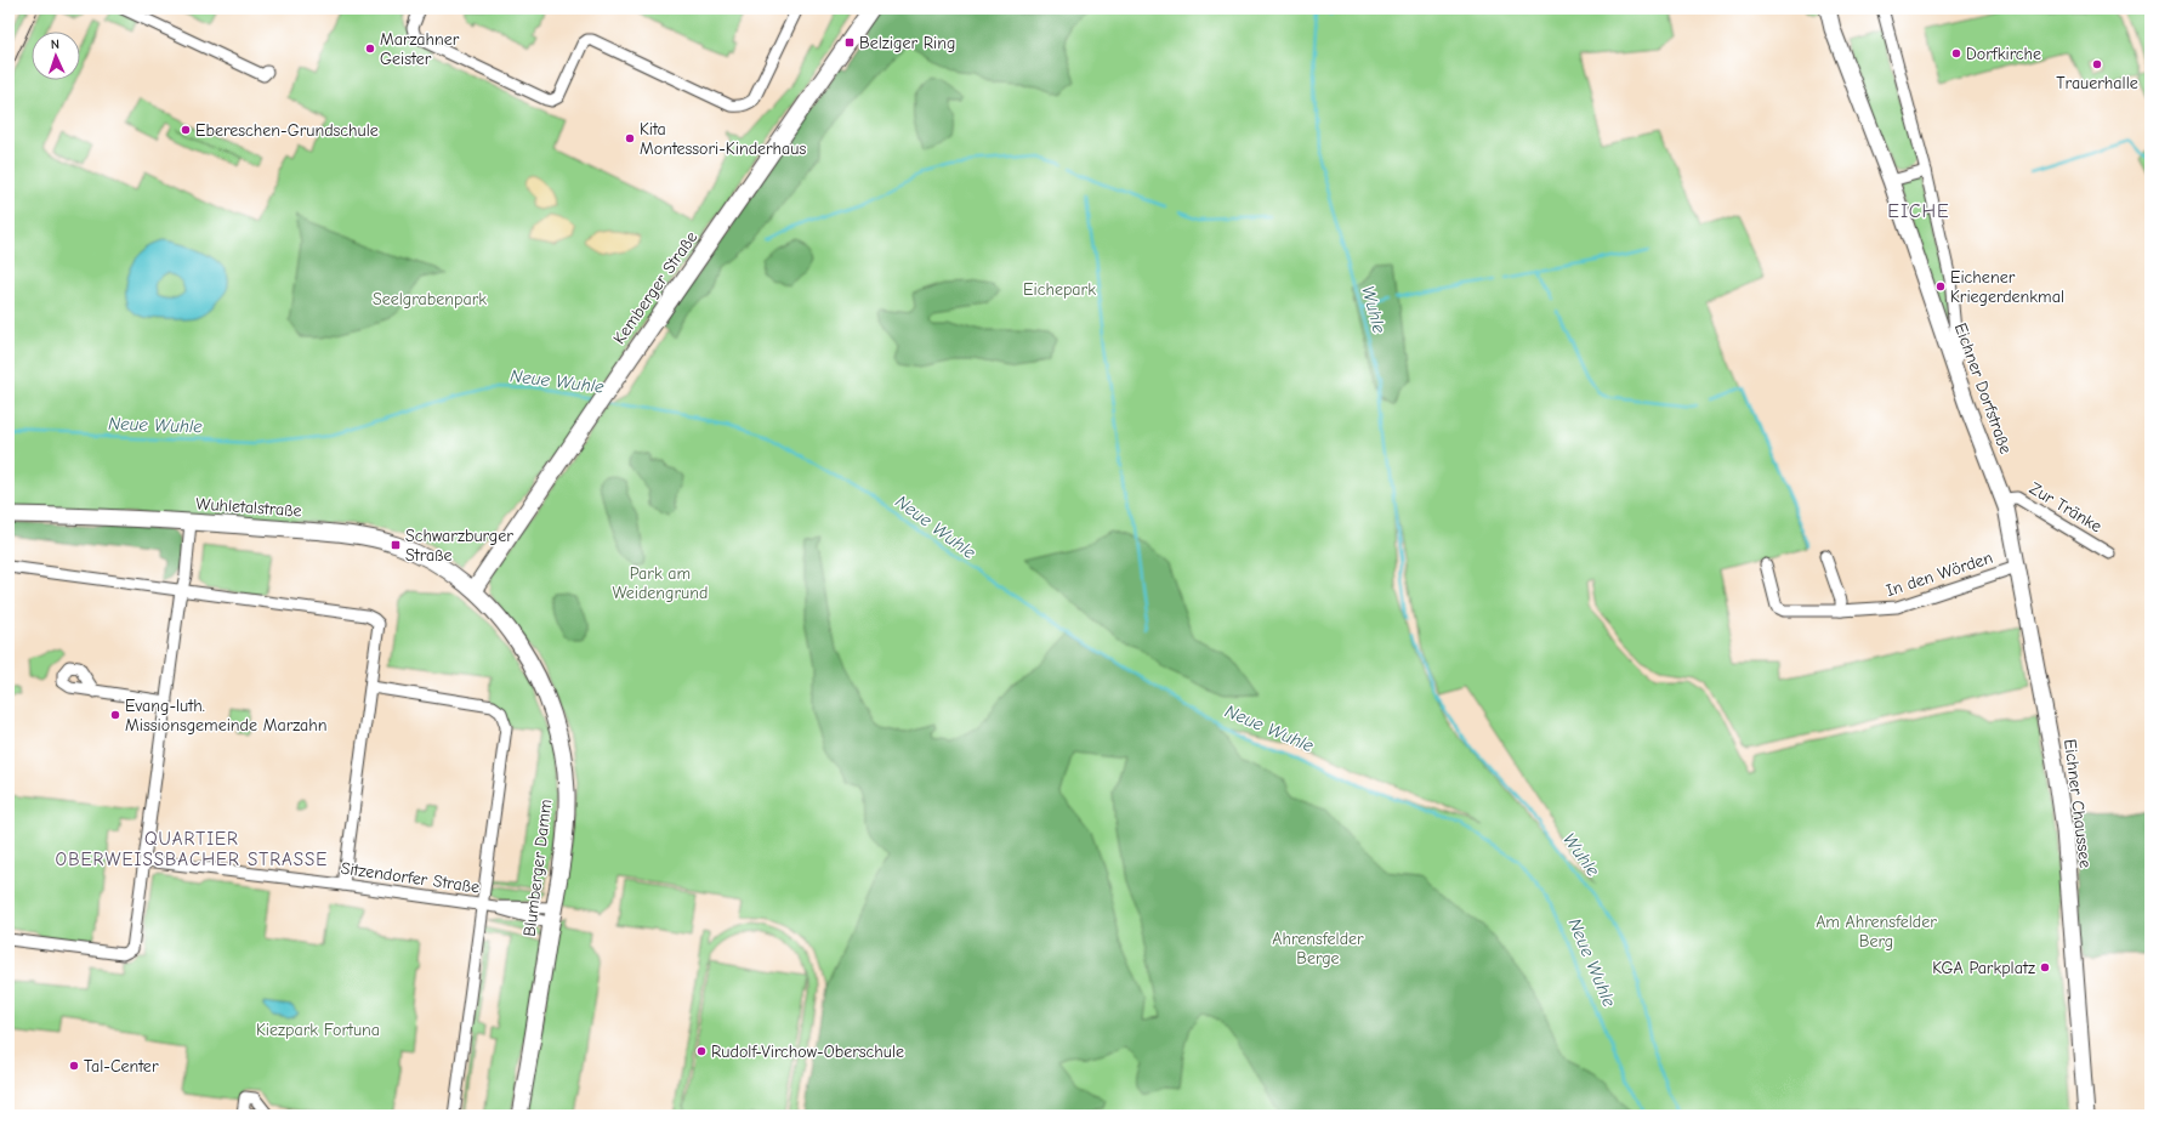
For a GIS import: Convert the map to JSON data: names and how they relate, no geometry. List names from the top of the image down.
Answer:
{
  "streets": {
    "main road": [
      "Kemberger Straße",
      "Eichner Dorfstraße",
      "Wuhletalstraße",
      "Eichner Chaussee",
      "Blumberger Damm"
    ],
    "street": ["Zur Tränke", "In den Wörden", "Sitzendorfer Straße"]
  },
  "crossings": [
    ["Kemberger Straße", "Wuhletalstraße"],
    ["Kemberger Straße", "Blumberger Damm"],
    ["Eichner Dorfstraße", "Zur Tränke"],
    ["Eichner Dorfstraße", "Eichner Chaussee"],
    ["Wuhletalstraße", "Blumberger Damm"],
    ["Zur Tränke", "Eichner Chaussee"],
    ["In den Wörden", "Eichner Chaussee"],
    ["Blumberger Damm", "Sitzendorfer Straße"]
  ],
  "districts": ["EICHE", "QUARTIER OBERWEISSBACHER STRASSE"],
  "water": ["Wuhle", "Neue Wuhle"],
  "parks": [
    "Eichepark",
    "Seelgrabenpark",
    "Park am Weidengrund",
    "Am Ahrensfelder Berg",
    "Ahrensfelder Berge",
    "Kiezpark Fortuna"
  ],
  "places": {
    "transit": ["Belziger Ring", "Schwarzburger Straße"],
    "other": [
      "Marzahner Geister",
      "Dorfkirche",
      "Trauerhalle",
      "Ebereschen-Grundschule",
      "Kita Montessori-Kinderhaus",
      "Eichener Kriegerdenkmal",
      "Evang-luth. Missionsgemeinde Marzahn",
      "KGA Parkplatz",
      "Rudolf-Virchow-Oberschule",
      "Tal-Center"
    ]
  },
  "north": "top"
}
